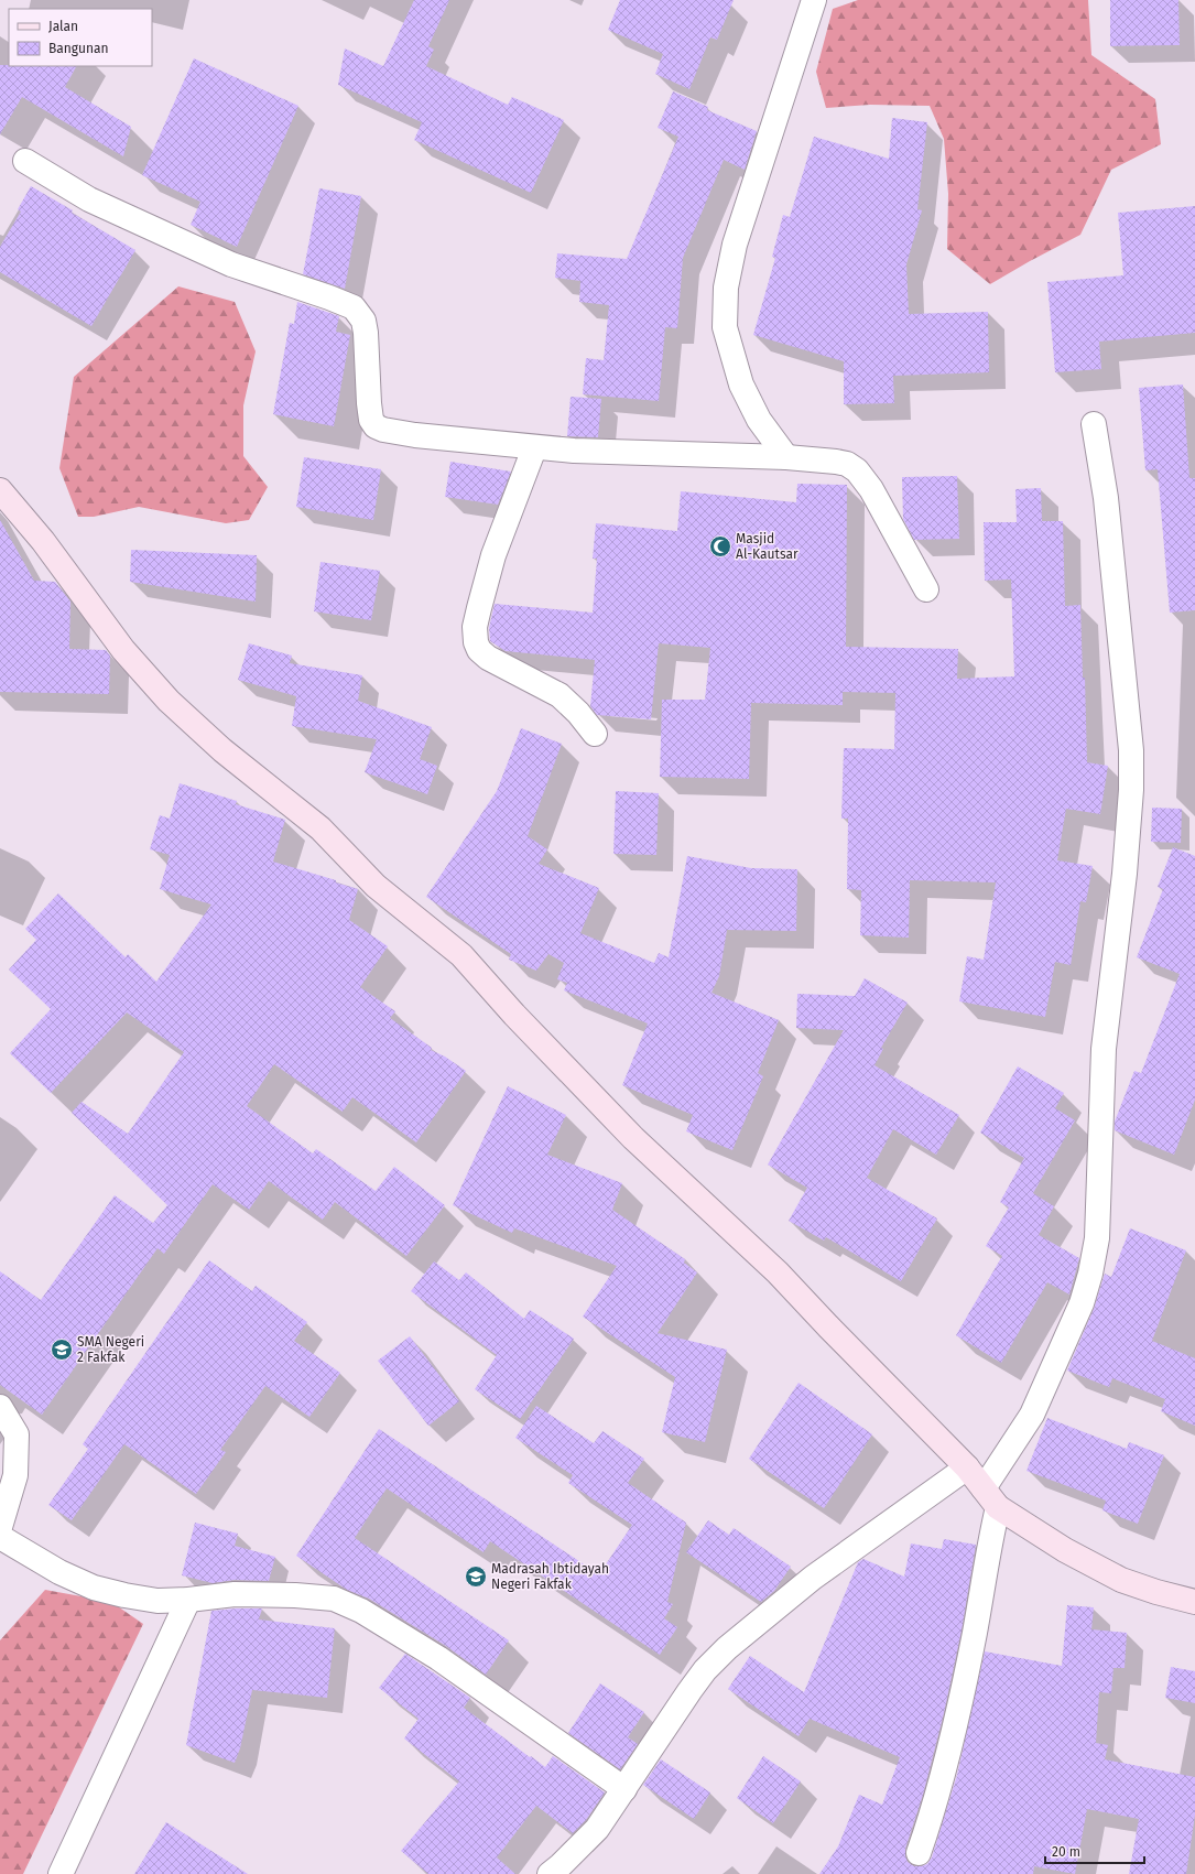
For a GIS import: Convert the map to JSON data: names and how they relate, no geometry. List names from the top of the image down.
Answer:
{
  "places": {
    "mosque": ["Masjid Al-Kautsar"],
    "school or university": ["SMA Negeri 2 Fakfak", "Madrasah Ibtidayah Negeri Fakfak"]
  },
  "legend": ["Jalan", "Bangunan"],
  "scale_bar": "20 m"
}
